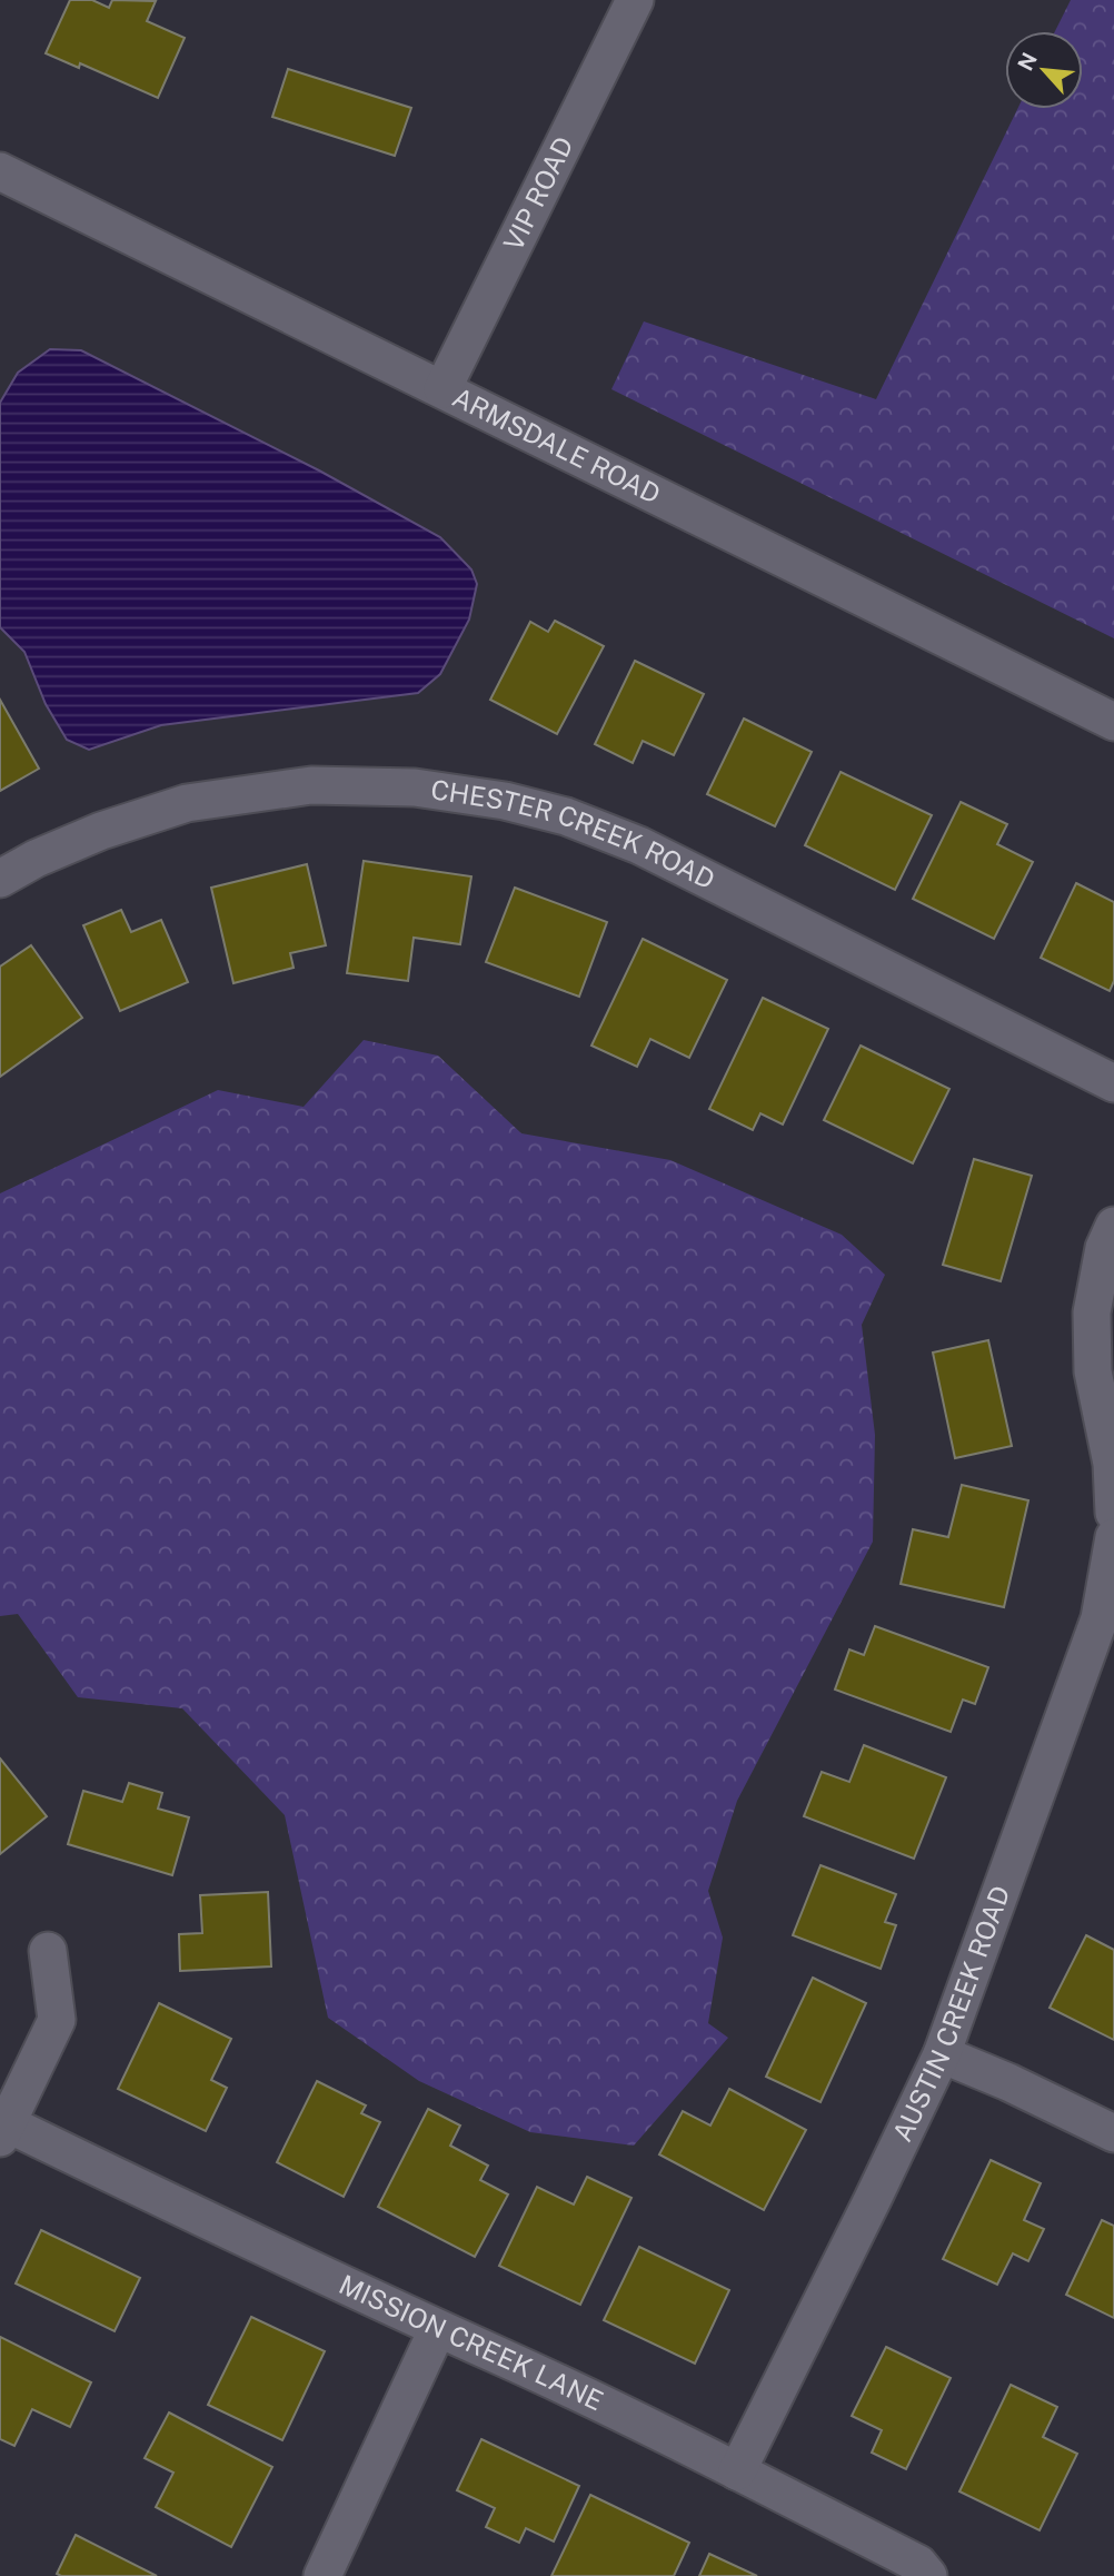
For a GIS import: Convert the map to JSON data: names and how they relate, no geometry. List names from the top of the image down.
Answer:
{
  "streets": {
    "street": [
      "VIP ROAD",
      "ARMSDALE ROAD",
      "CHESTER CREEK ROAD",
      "AUSTIN CREEK ROAD",
      "MISSION CREEK LANE"
    ]
  },
  "crossings": [
    ["VIP ROAD", "ARMSDALE ROAD"],
    ["AUSTIN CREEK ROAD", "MISSION CREEK LANE"]
  ],
  "north": "top left"
}
